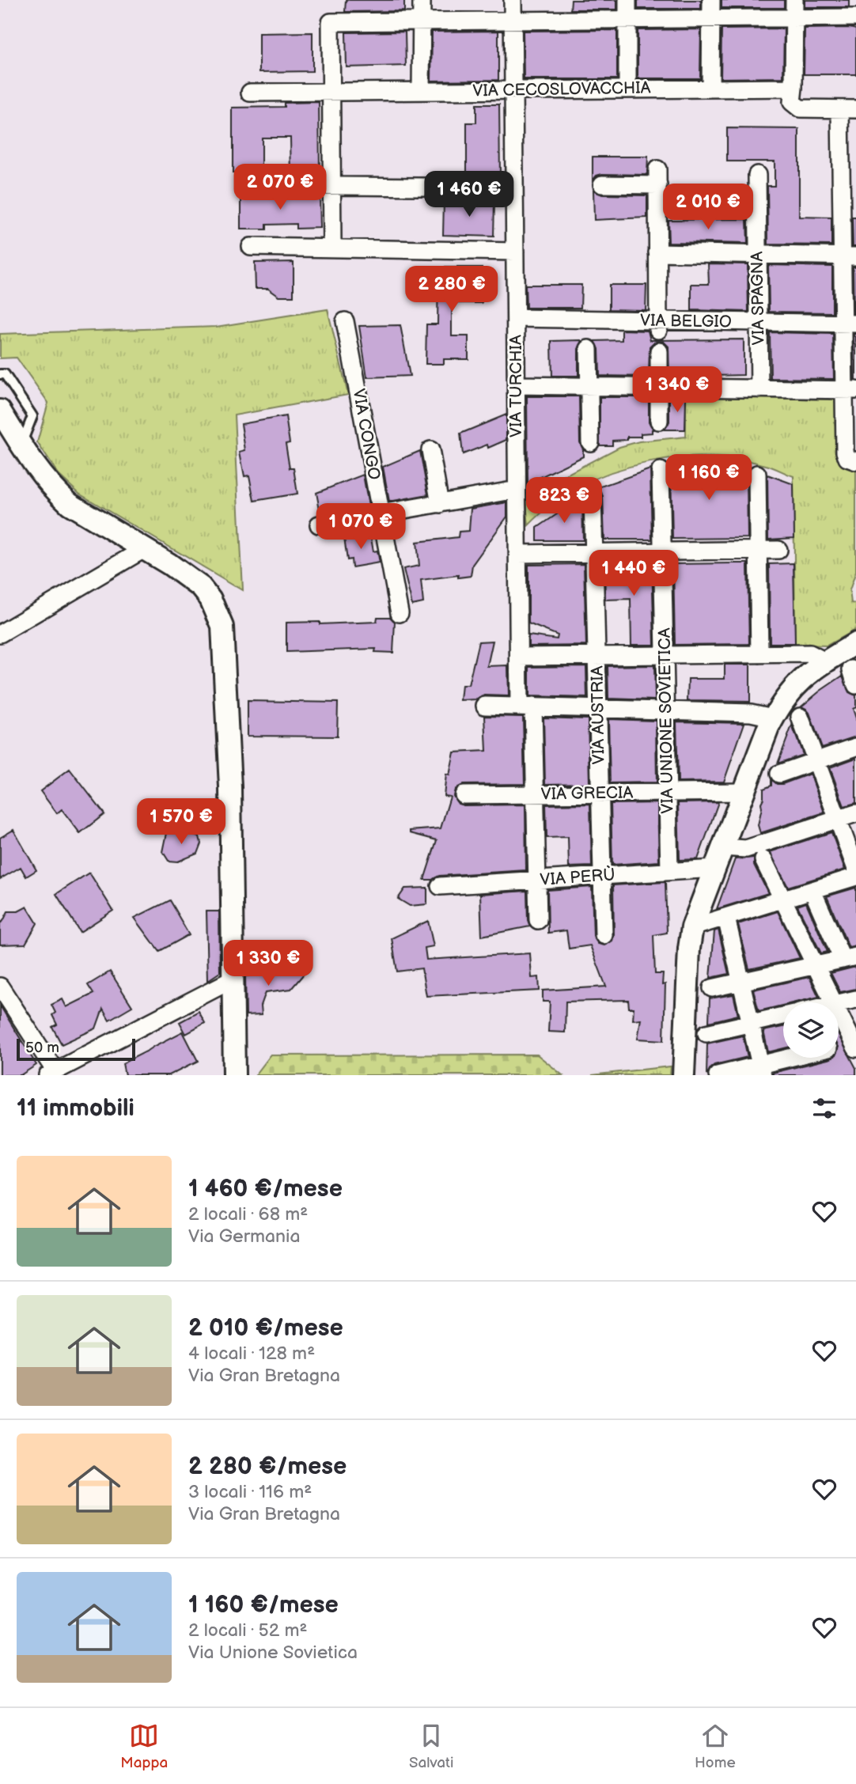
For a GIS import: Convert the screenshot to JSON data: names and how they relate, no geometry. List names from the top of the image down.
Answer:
{
  "streets": {
    "street": [
      "VIA CECOSLOVACCHIA",
      "VIA SPAGNA",
      "VIA BELGIO",
      "VIA TURCHIA",
      "VIA CONGO",
      "VIA AUSTRIA",
      "VIA UNIONE SOVIETICA",
      "VIA GRECIA",
      "VIA PERÙ"
    ]
  },
  "crossings": [
    ["VIA CECOSLOVACCHIA", "VIA TURCHIA"],
    ["VIA SPAGNA", "VIA BELGIO"],
    ["VIA BELGIO", "VIA TURCHIA"],
    ["VIA TURCHIA", "VIA GRECIA"],
    ["VIA TURCHIA", "VIA PERÙ"],
    ["VIA AUSTRIA", "VIA GRECIA"],
    ["VIA AUSTRIA", "VIA PERÙ"],
    ["VIA UNIONE SOVIETICA", "VIA GRECIA"],
    ["VIA UNIONE SOVIETICA", "VIA PERÙ"]
  ],
  "scale_bar": "50 m",
  "page": {
    "price": [
      "2 070 €",
      "1 460 €",
      "2 010 €",
      "2 280 €",
      "1 340 €",
      "1 160 €",
      "823 €",
      "1 070 €",
      "1 440 €",
      "1 570 €",
      "1 330 €"
    ],
    "scale": "50 m",
    "heading": "11 immobili",
    "list": [
      {
        "name": "1 460 €/mese",
        "note": "2 locali · 68 m² · Via Germania"
      },
      {
        "name": "2 010 €/mese",
        "note": "4 locali · 128 m² · Via Gran Bretagna"
      },
      {
        "name": "2 280 €/mese",
        "note": "3 locali · 116 m² · Via Gran Bretagna"
      },
      {
        "name": "1 160 €/mese",
        "note": "2 locali · 52 m² · Via Unione Sovietica"
      }
    ],
    "tabs": ["Mappa", "Salvati", "Home"]
  }
}
